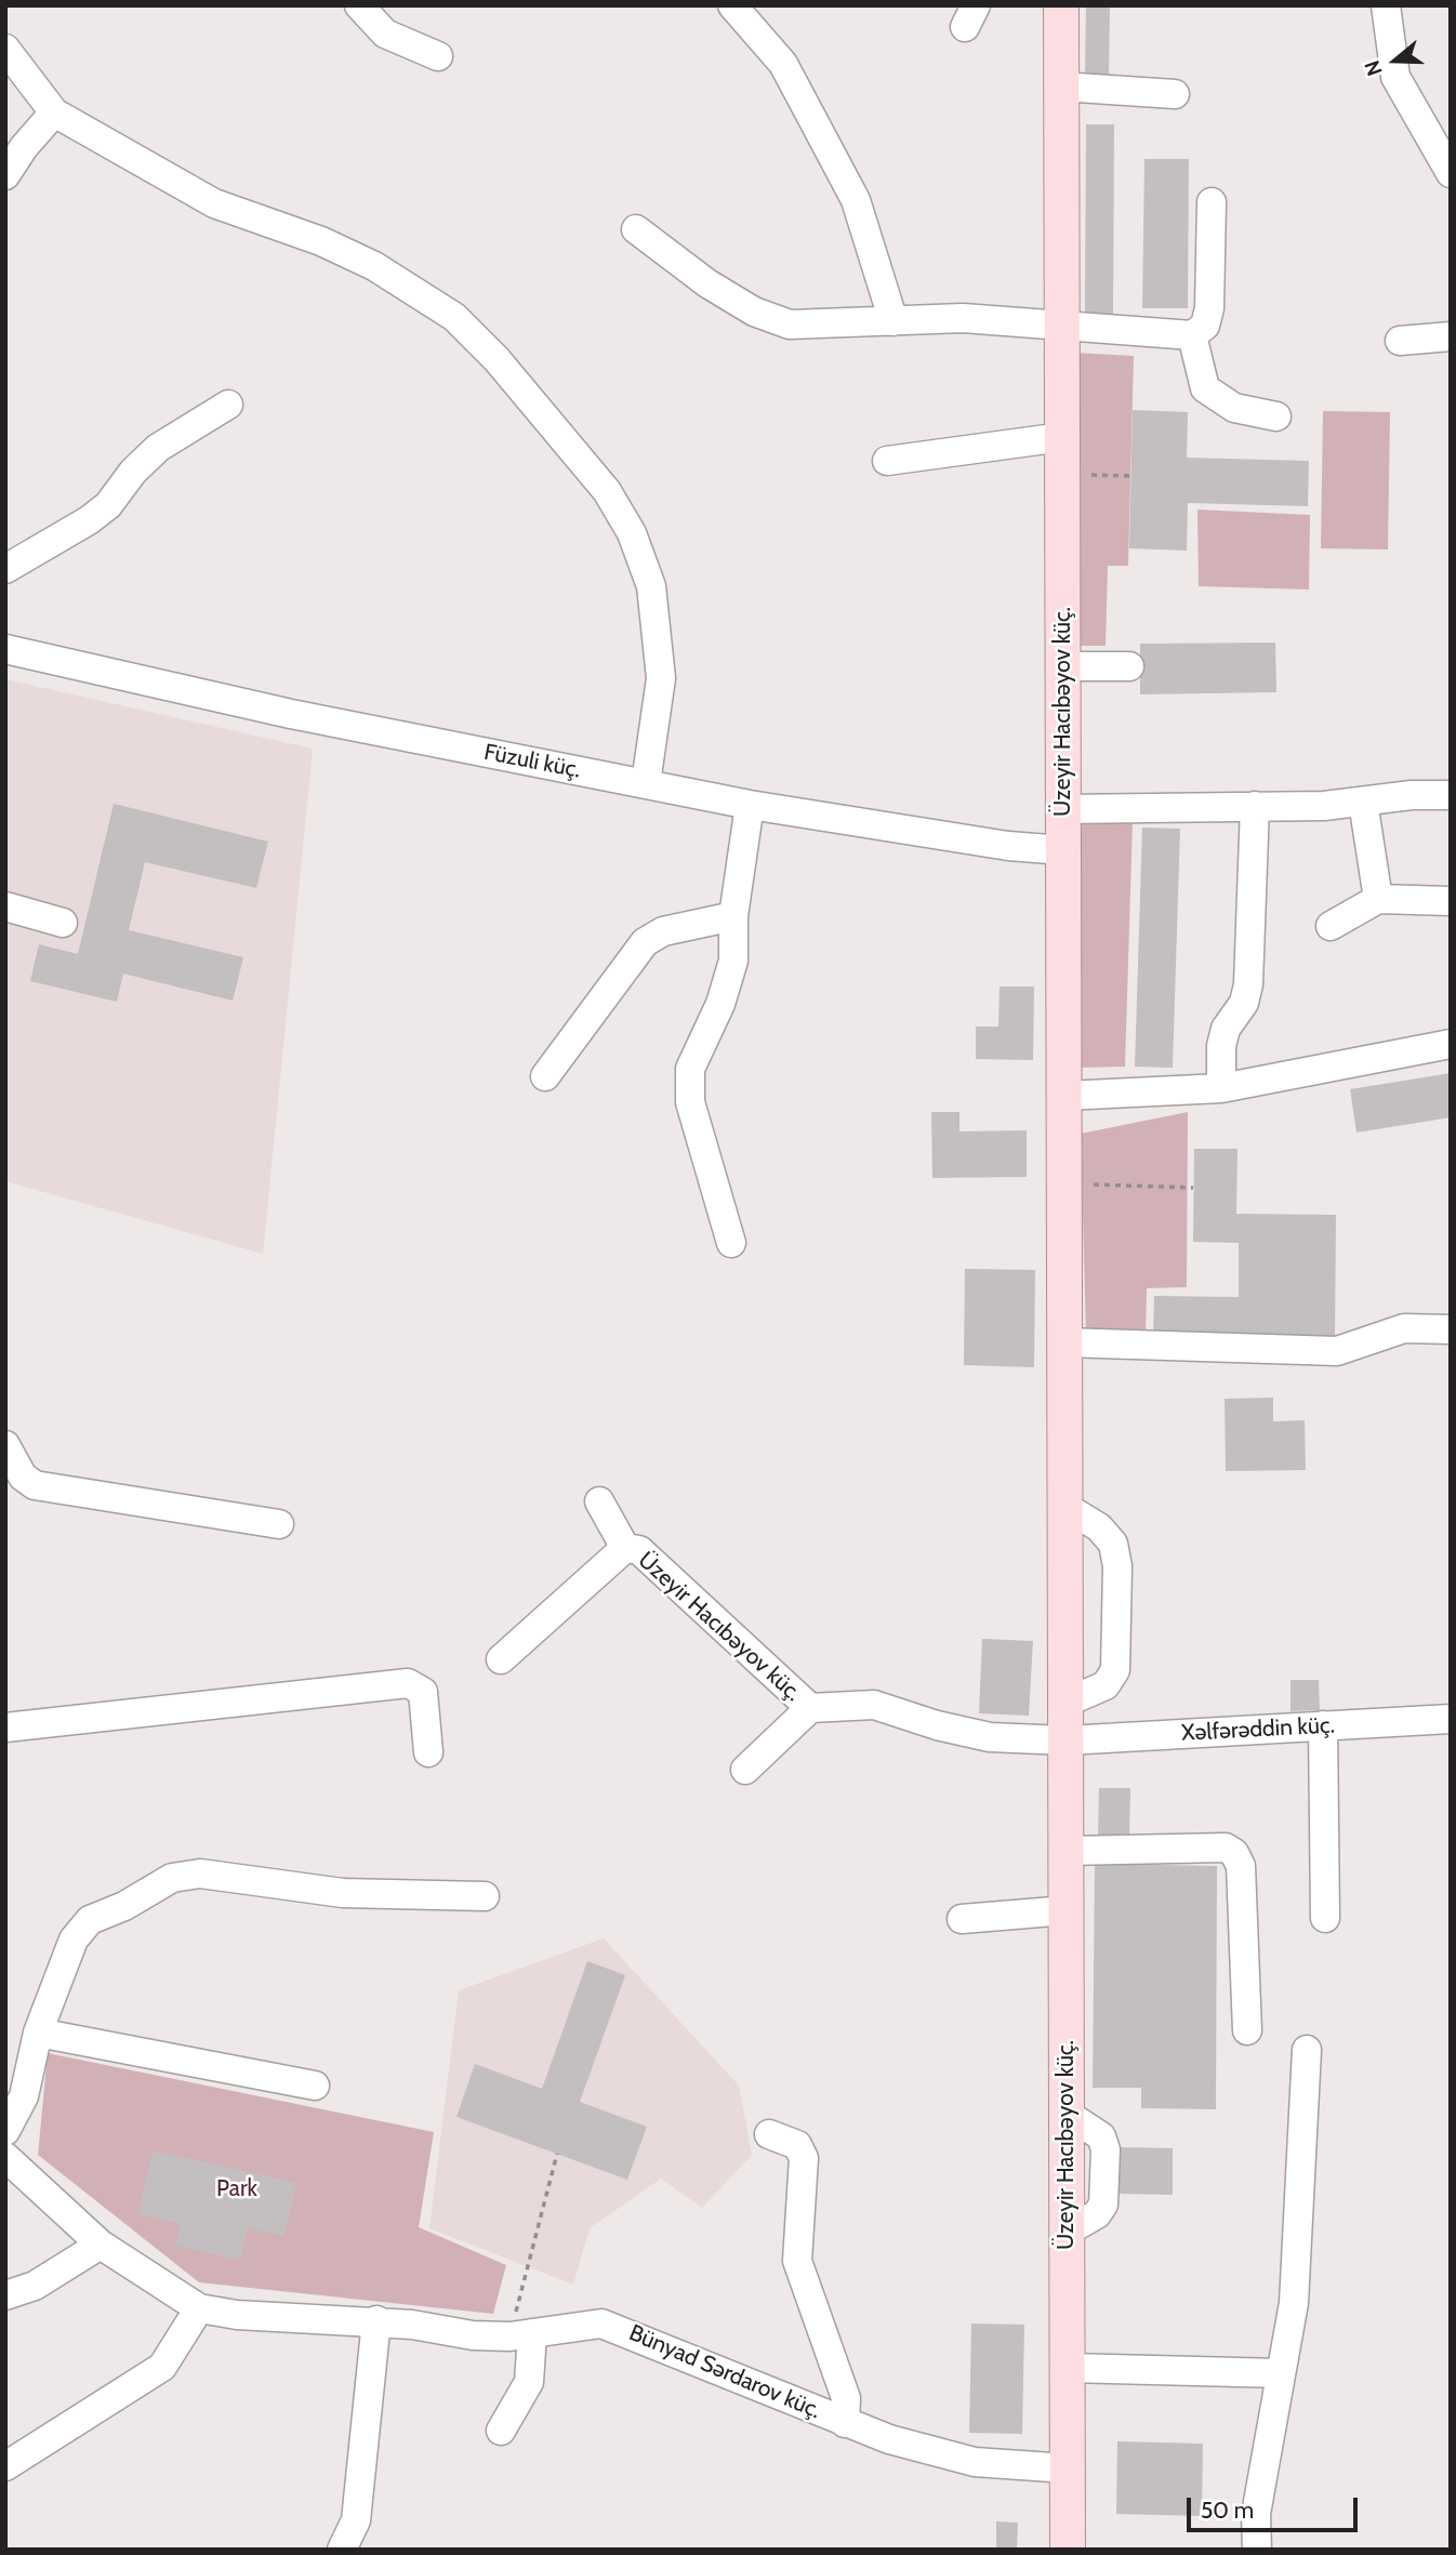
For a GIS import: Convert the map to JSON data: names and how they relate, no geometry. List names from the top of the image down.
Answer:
{
  "streets": {
    "main road": ["Üzeyir Hacıbəyov küç."],
    "street": ["Füzuli küç.", "Xəlfərəddin küç.", "Bünyad Sərdarov küç."]
  },
  "crossings": [
    ["Üzeyir Hacıbəyov küç.", "Füzuli küç."],
    ["Üzeyir Hacıbəyov küç.", "Xəlfərəddin küç."],
    ["Üzeyir Hacıbəyov küç.", "Bünyad Sərdarov küç."]
  ],
  "parks": ["Park"],
  "scale_bar": "50 m",
  "north": "left"
}
